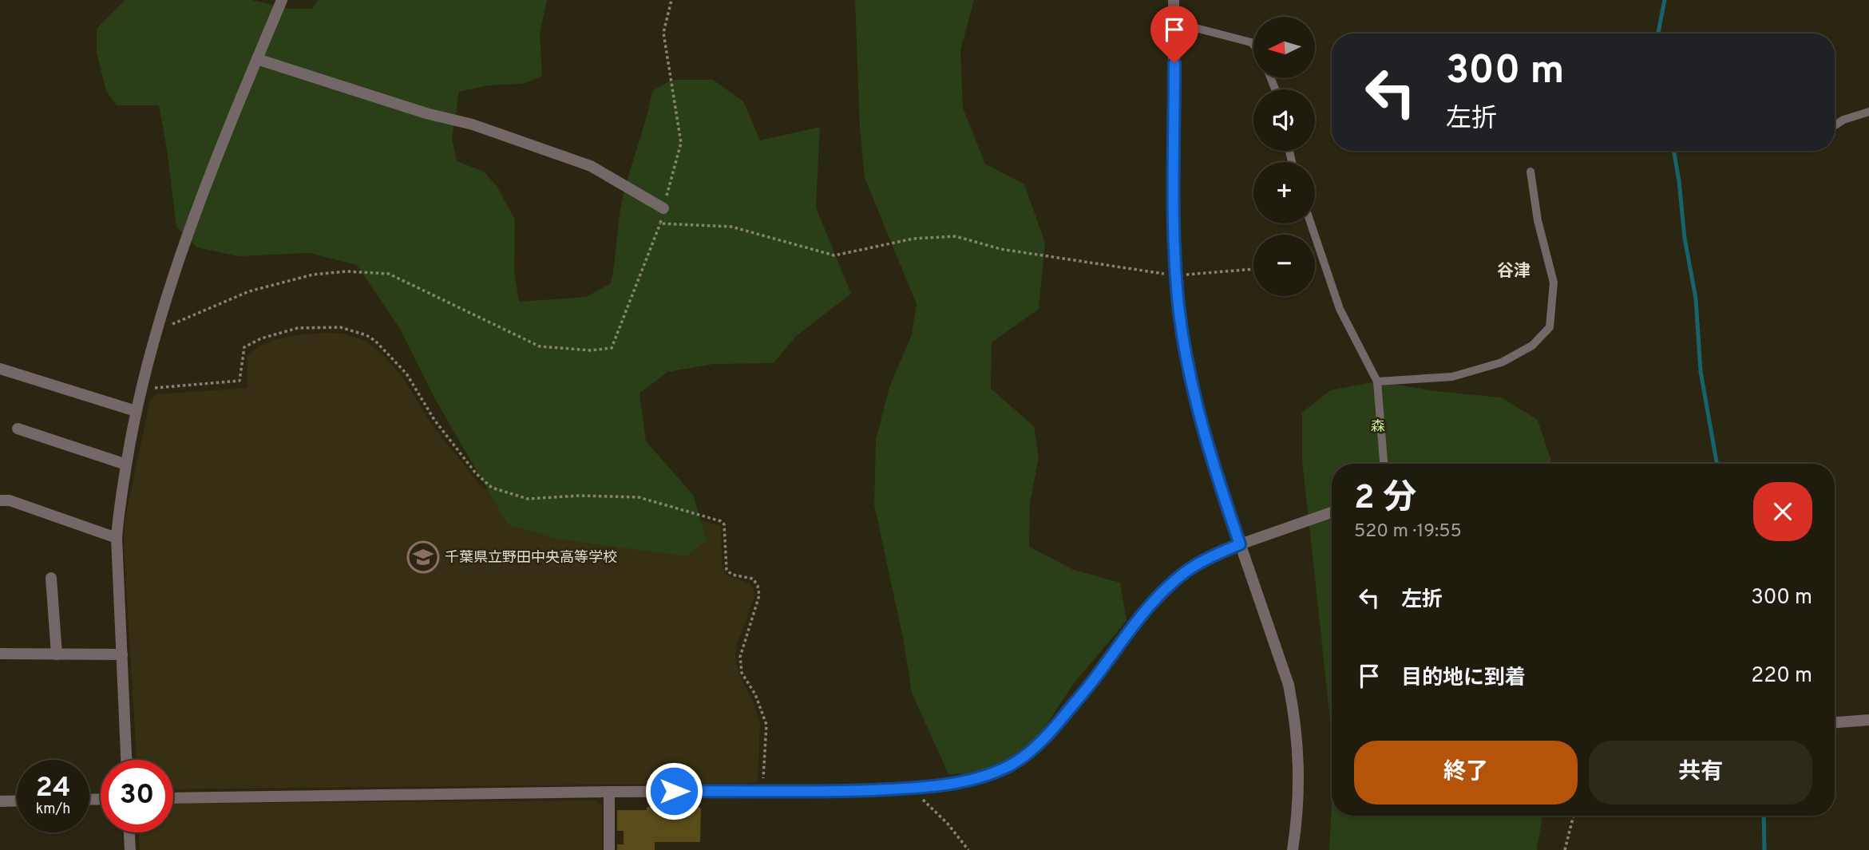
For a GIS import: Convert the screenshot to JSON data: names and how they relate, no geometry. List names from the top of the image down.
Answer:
{
  "districts": ["谷津"],
  "parks": ["森"],
  "places": {
    "school or university": ["千葉県立野田中央高等学校"]
  },
  "north": "left",
  "page": {
    "map_buttons": ["+", "−"],
    "turn": ["300 m", "左折"],
    "heading": ["2 分", "520 m · 19:55"],
    "list": [
      {
        "name": "左折",
        "value": "300 m"
      },
      {
        "name": "目的地に到着",
        "value": "220 m"
      }
    ],
    "buttons": ["終了", "共有"],
    "speed": "24 km/h",
    "limit": "30"
  }
}
